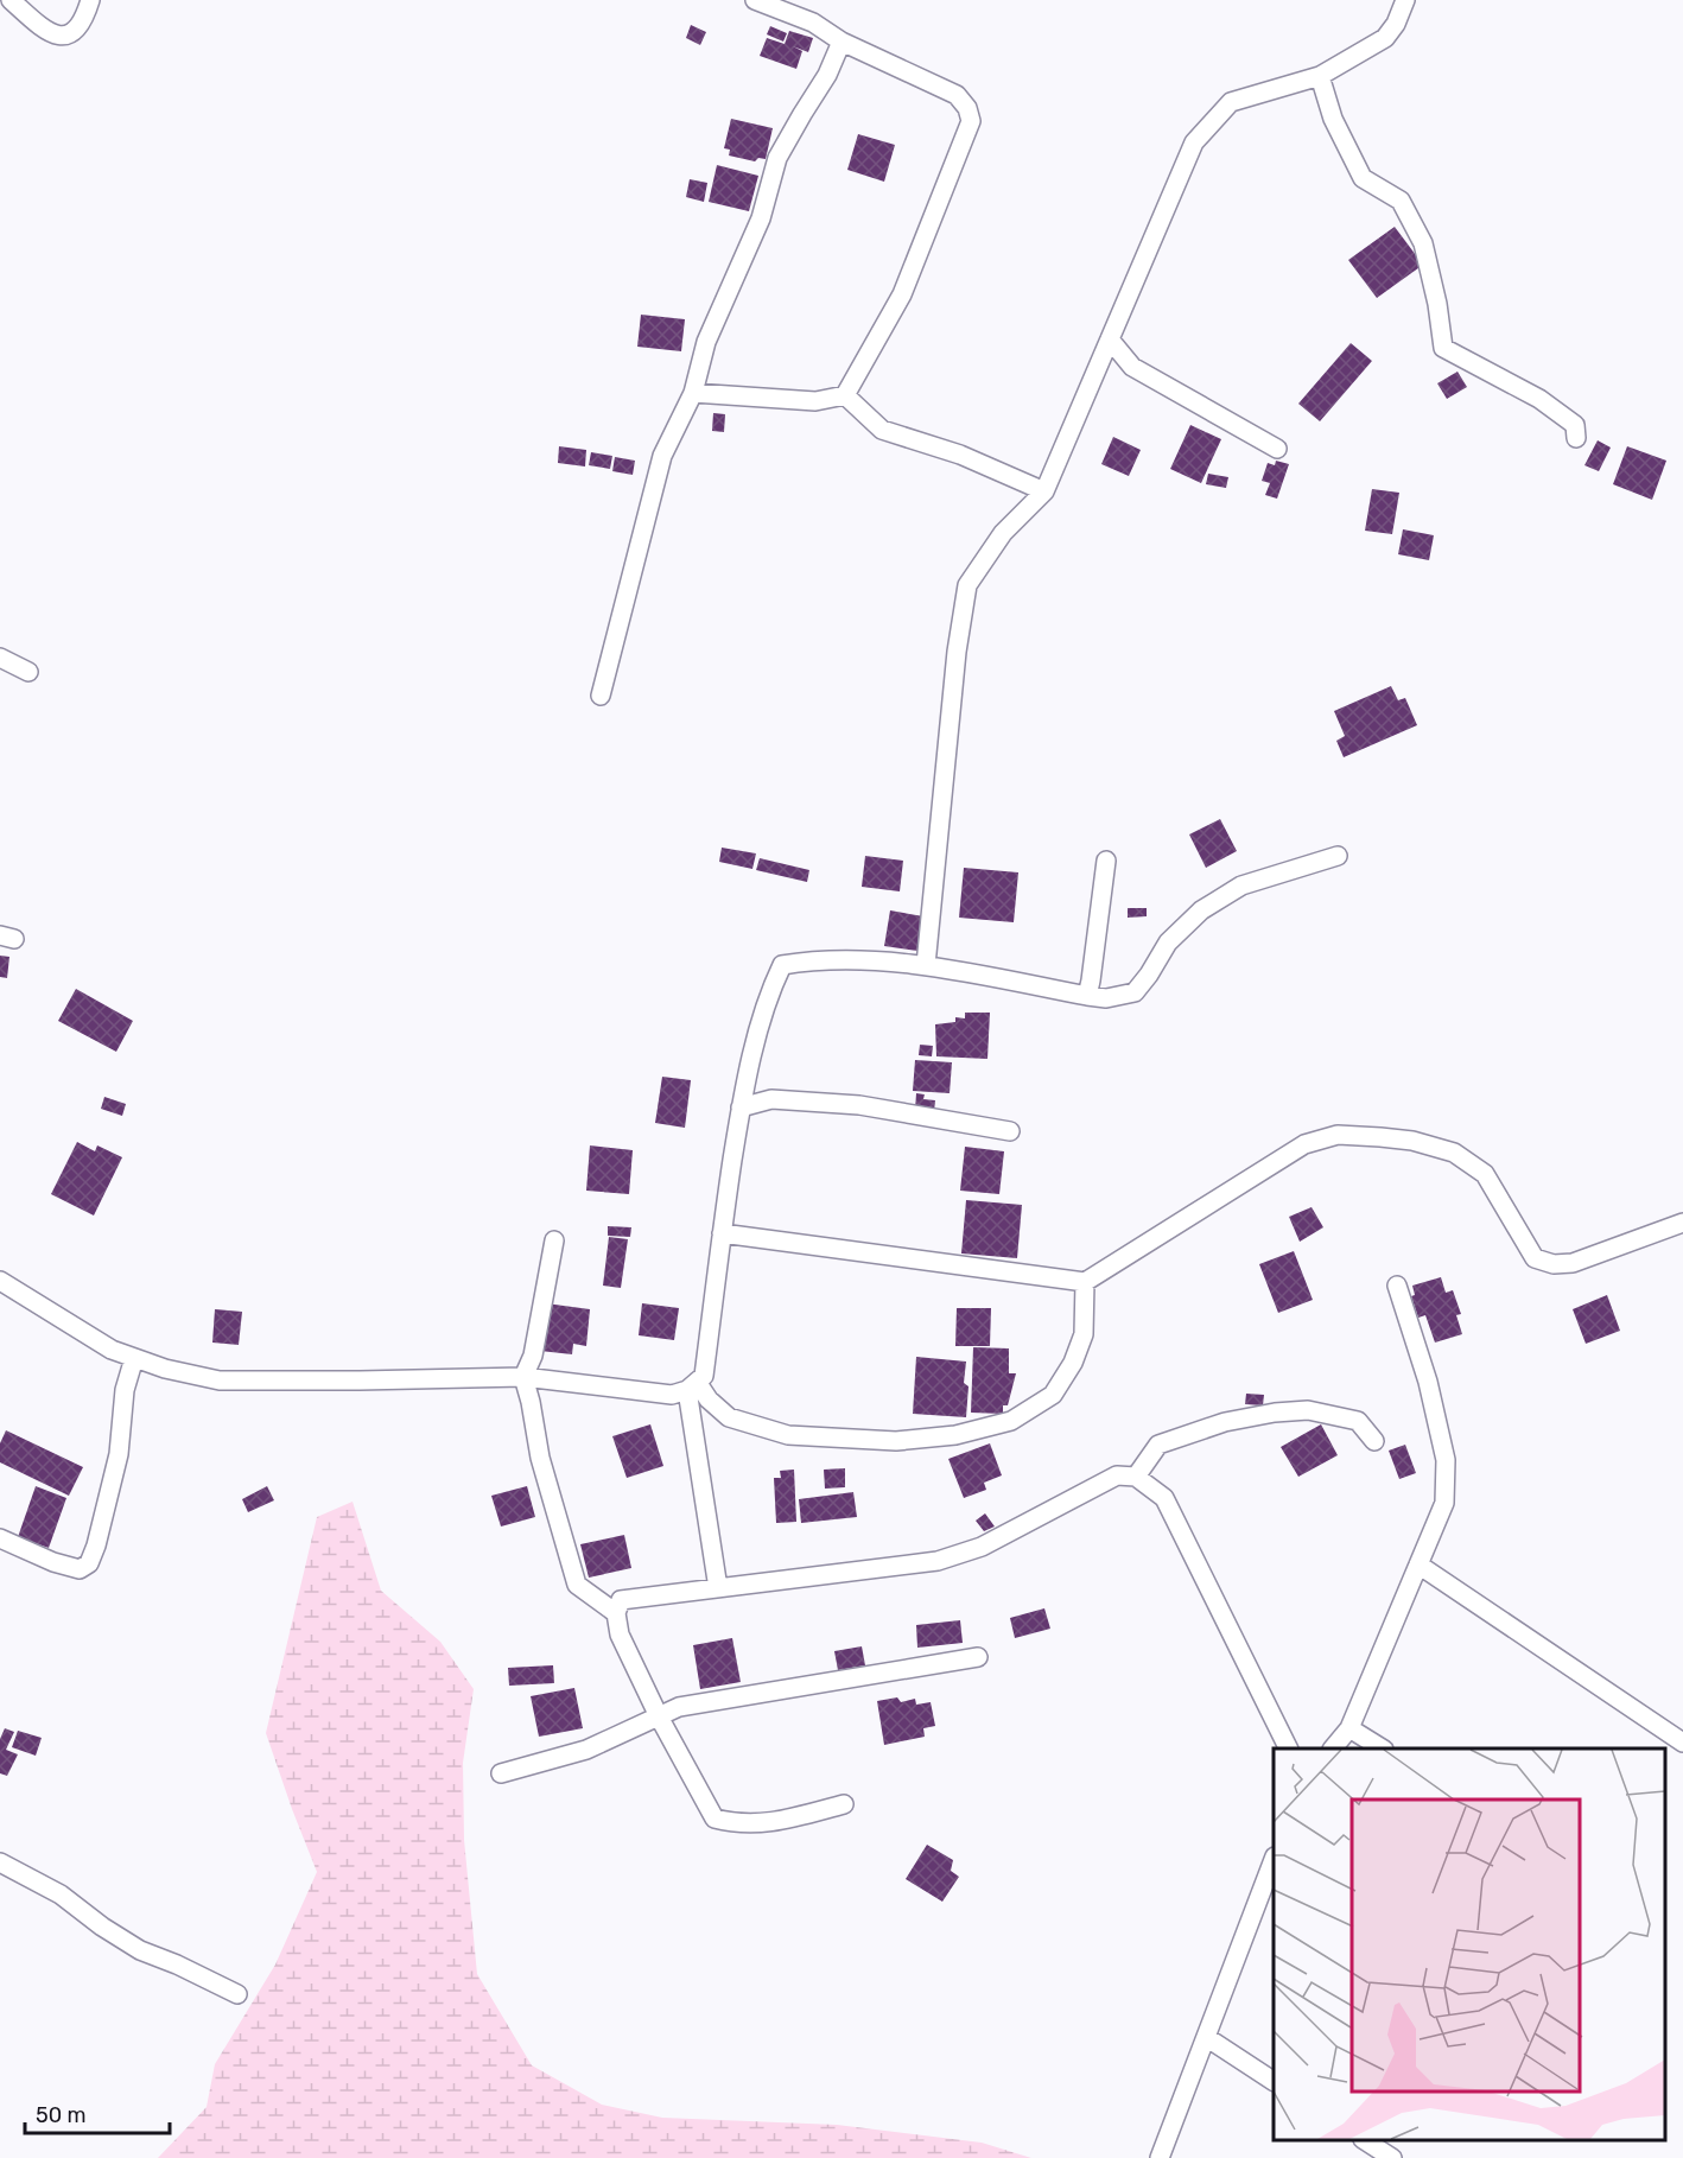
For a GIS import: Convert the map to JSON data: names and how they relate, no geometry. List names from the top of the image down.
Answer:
{
  "scale_bar": "50 m"
}
